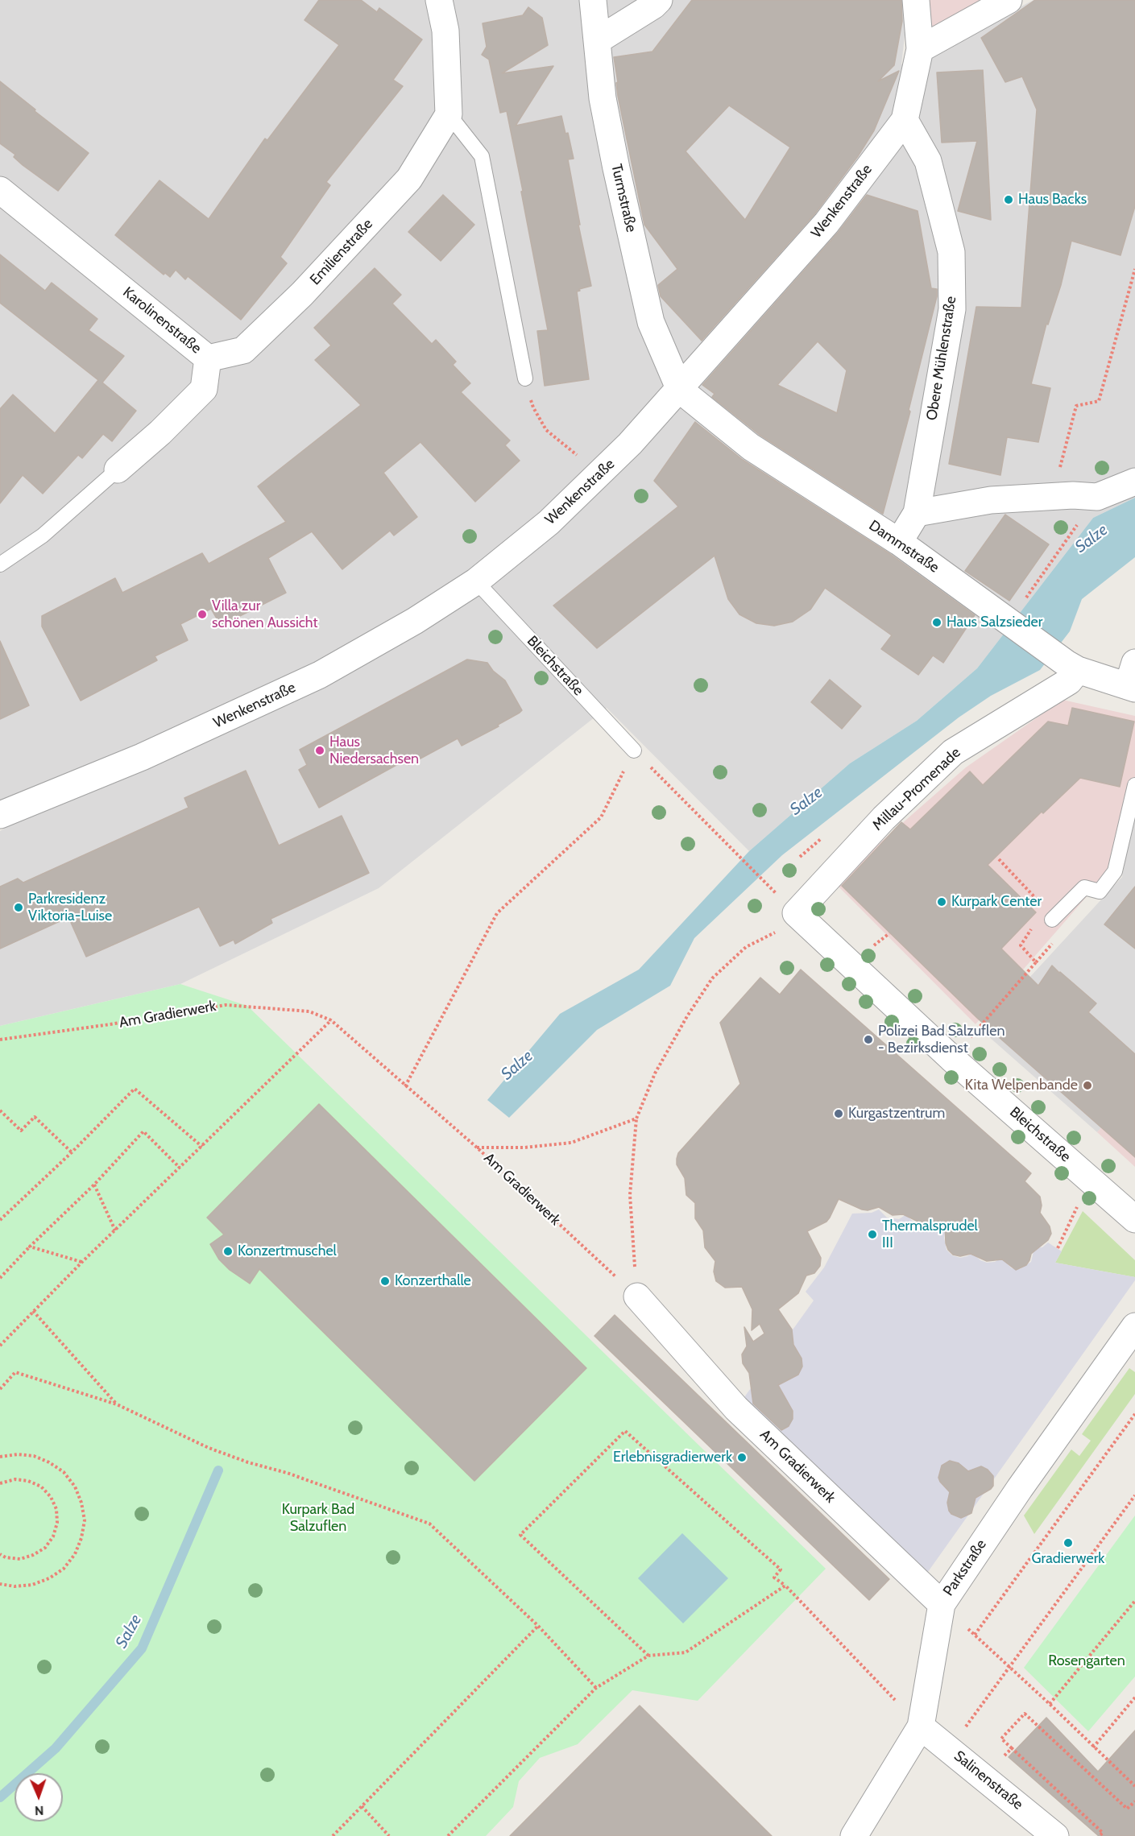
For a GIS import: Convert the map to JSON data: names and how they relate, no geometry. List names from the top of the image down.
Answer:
{
  "streets": {
    "street": [
      "Turmstraße",
      "Wenkenstraße",
      "Emilienstraße",
      "Karolinenstraße",
      "Obere Mühlenstraße",
      "Dammstraße",
      "Bleichstraße",
      "Millau-Promenade",
      "Am Gradierwerk",
      "Parkstraße",
      "Salinenstraße"
    ]
  },
  "crossings": [
    ["Turmstraße", "Wenkenstraße"],
    ["Turmstraße", "Dammstraße"],
    ["Wenkenstraße", "Obere Mühlenstraße"],
    ["Wenkenstraße", "Dammstraße"],
    ["Wenkenstraße", "Bleichstraße"],
    ["Emilienstraße", "Karolinenstraße"],
    ["Obere Mühlenstraße", "Dammstraße"],
    ["Dammstraße", "Millau-Promenade"],
    ["Bleichstraße", "Millau-Promenade"],
    ["Am Gradierwerk", "Parkstraße"],
    ["Parkstraße", "Salinenstraße"]
  ],
  "water": ["Salze"],
  "parks": ["Kurpark Bad Salzuflen", "Rosengarten"],
  "places": [
    "Haus Backs",
    "Villa zur schönen Aussicht",
    "Haus Salzsieder",
    "Haus Niedersachsen",
    "Kurpark Center",
    "Parkresidenz Viktoria-Luise",
    "Polizei Bad Salzuflen - Bezirksdienst",
    "Kita Welpenbande",
    "Kurgastzentrum",
    "Thermalsprudel III",
    "Konzertmuschel",
    "Konzerthalle",
    "Erlebnisgradierwerk",
    "Gradierwerk"
  ],
  "north": "bottom"
}
